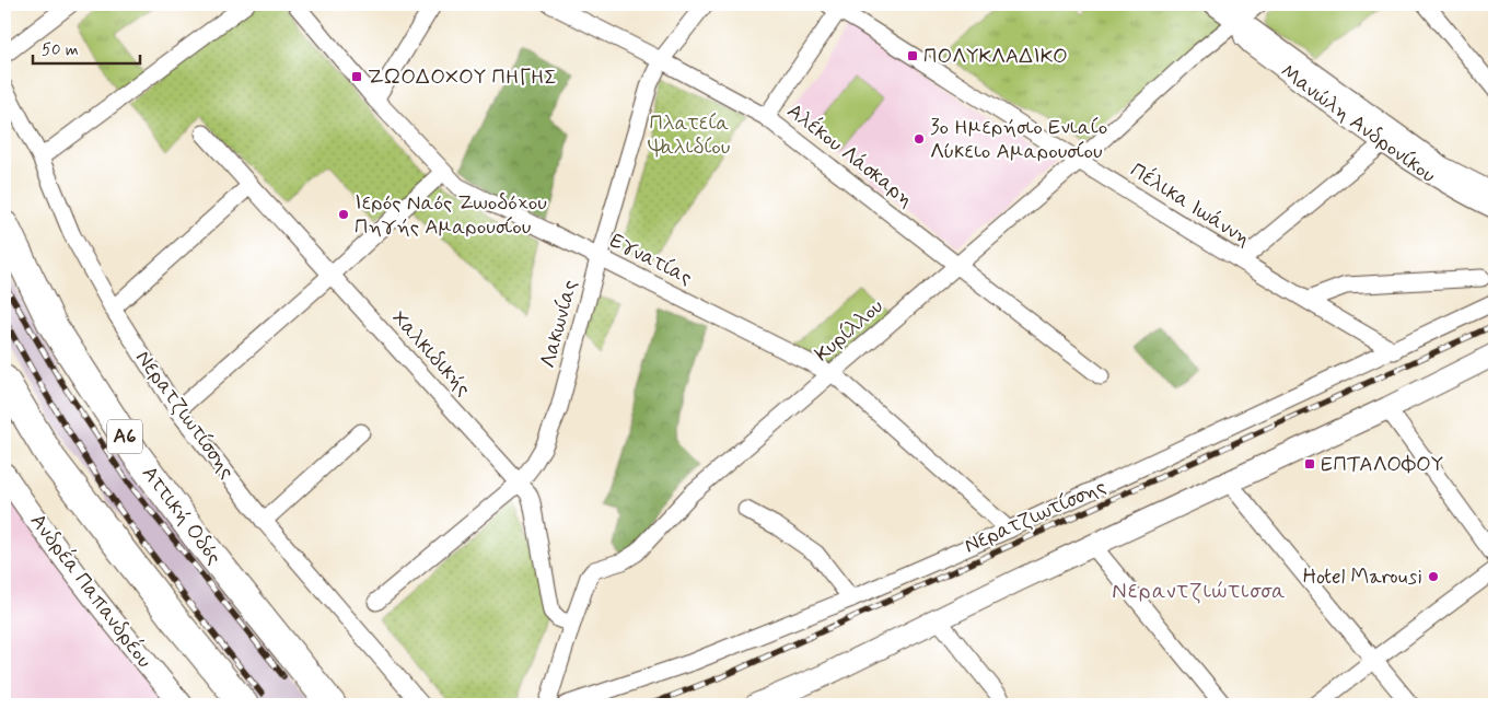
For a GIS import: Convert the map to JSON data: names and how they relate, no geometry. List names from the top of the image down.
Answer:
{
  "streets": {
    "highway": ["Α6", "Αττική Οδός"],
    "street": [
      "Μανώλη Ανδρονίκου",
      "Αλέκου Λάσκαρη",
      "Πέλικα Ιωάννη",
      "Εγνατίας",
      "Λακωνίας",
      "Κυρίλλου",
      "Χαλκιδικής",
      "Νερατζιωτίσσης",
      "Ανδρέα Παπανδρέου"
    ]
  },
  "crossings": [
    ["Μανώλη Ανδρονίκου", "Κυρίλλου"],
    ["Αλέκου Λάσκαρη", "Λακωνίας"],
    ["Αλέκου Λάσκαρη", "Κυρίλλου"],
    ["Πέλικα Ιωάννη", "Κυρίλλου"],
    ["Πέλικα Ιωάννη", "Νερατζιωτίσσης"],
    ["Εγνατίας", "Λακωνίας"],
    ["Εγνατίας", "Κυρίλλου"],
    ["Εγνατίας", "Νερατζιωτίσσης"],
    ["Λακωνίας", "Χαλκιδικής"],
    ["Κυρίλλου", "Χαλκιδικής"]
  ],
  "districts": ["Νεραντζιώτισσα"],
  "parks": ["Πλατεία Ψαλιδίου"],
  "places": {
    "transit": ["ΠΟΛΥΚΛΑΔΙΚΟ", "ΖΩΟΔΟΧΟΥ ΠΗΓΗΣ", "ΕΠΤΑΛΟΦΟΥ"],
    "other": ["3ο Ημερήσιο Ενιαίο Λύκειο Αμαρουσίου", "Ιερός Ναός Ζωοδόχου Πηγής Αμαρουσίου", "Hotel Marousi"]
  },
  "scale_bar": "50 m"
}
